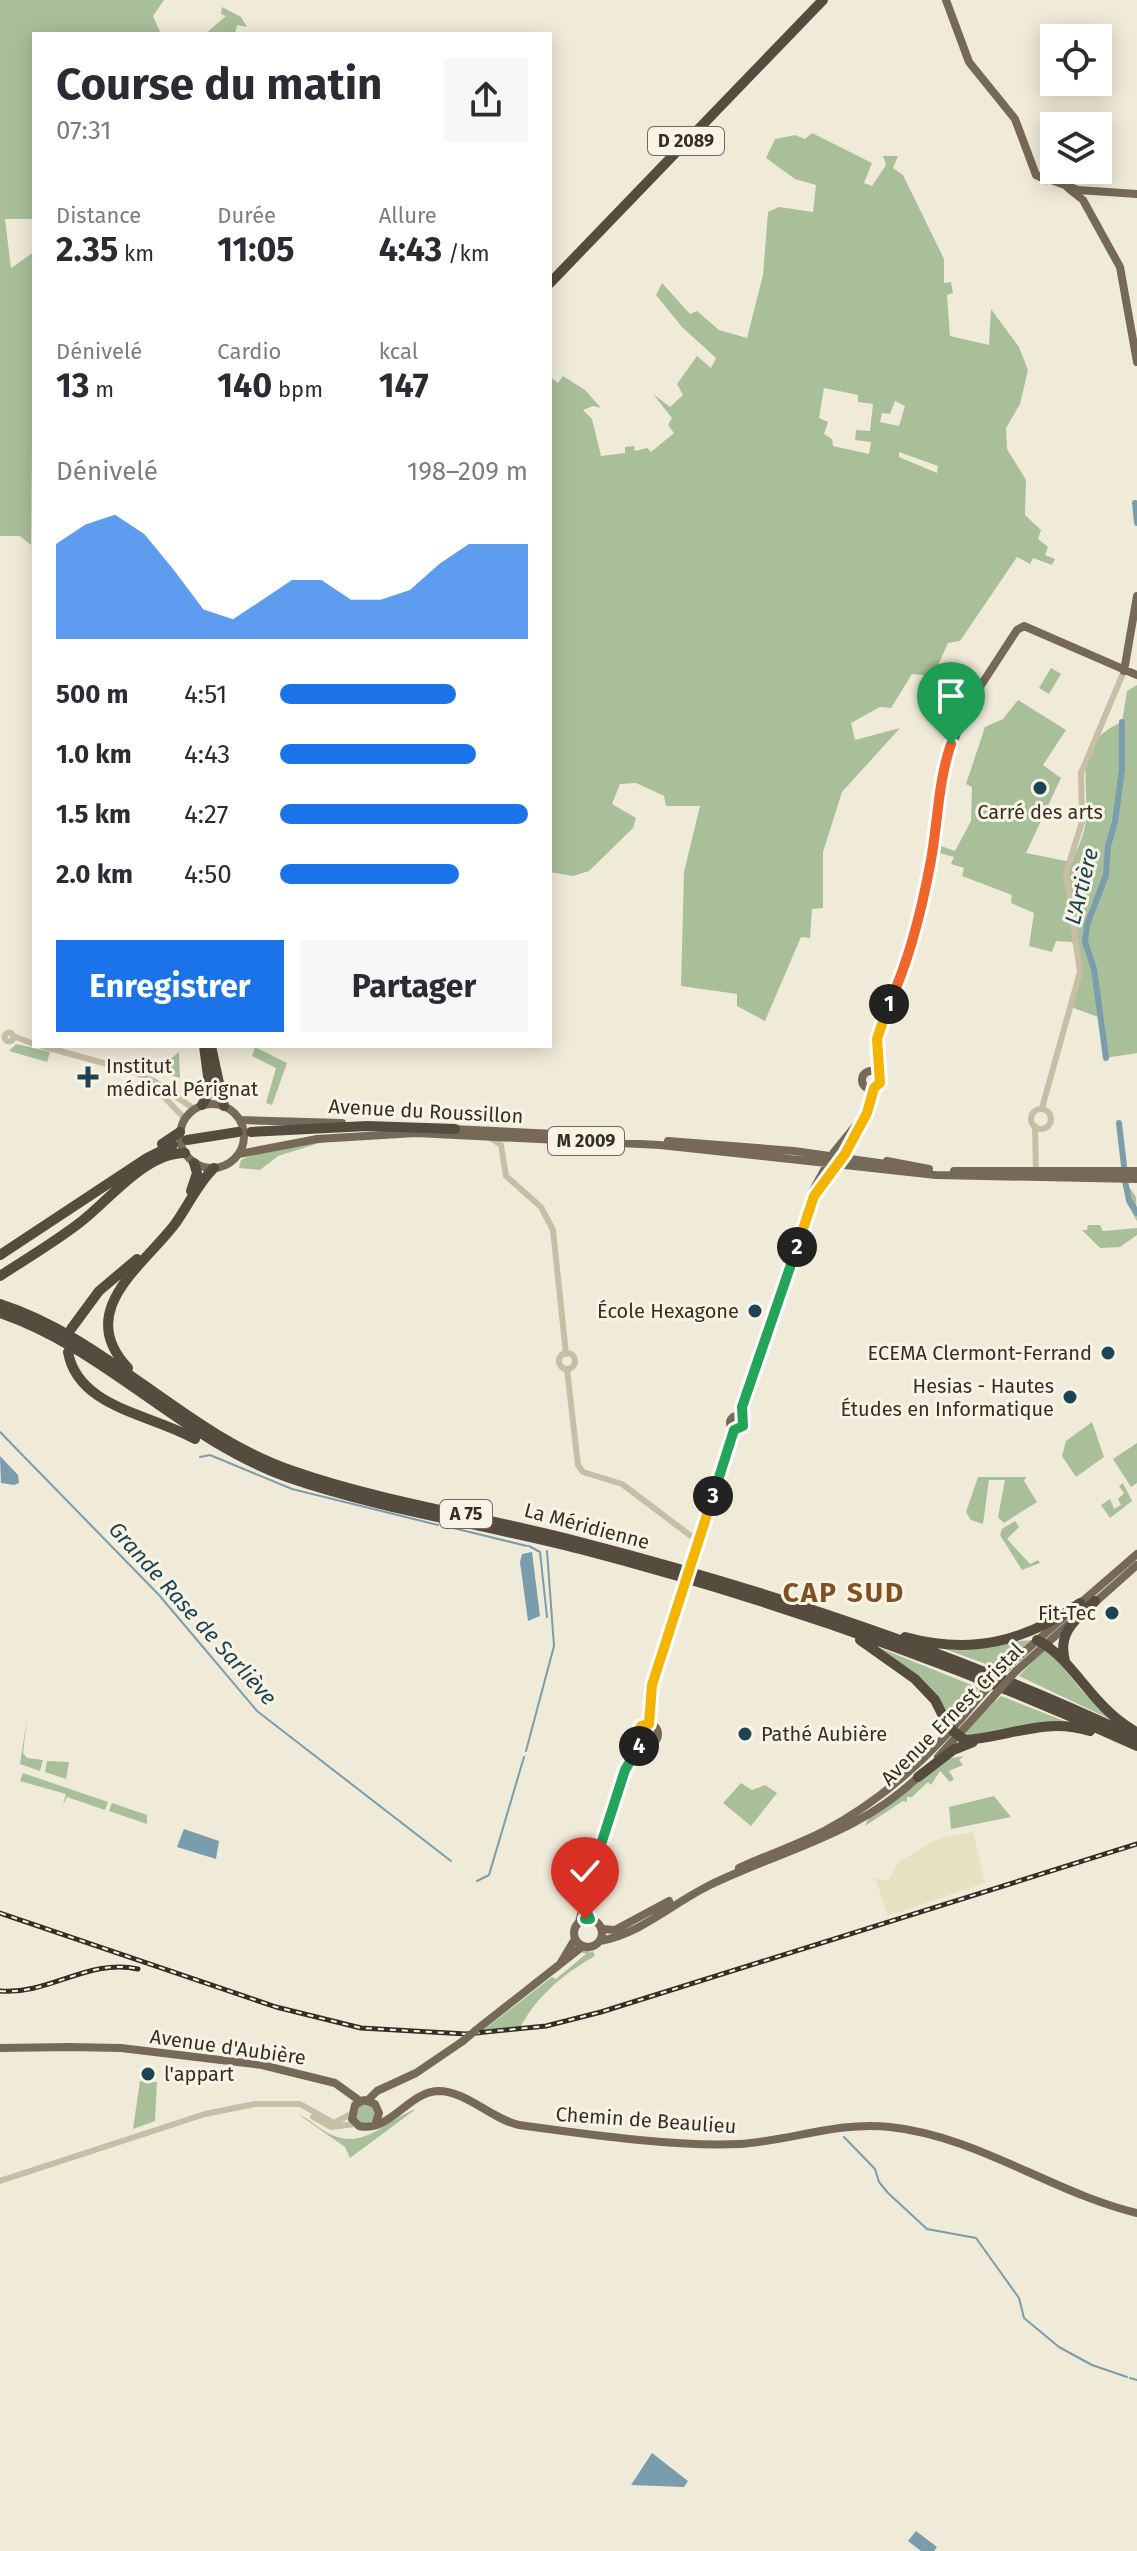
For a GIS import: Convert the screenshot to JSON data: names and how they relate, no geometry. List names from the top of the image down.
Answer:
{
  "streets": {
    "highway": ["D 2089", "A 75", "La Méridienne"],
    "main road": [
      "Avenue du Roussillon",
      "M 2009",
      "Avenue Ernest Cristal",
      "Avenue d'Aubière",
      "Chemin de Beaulieu"
    ]
  },
  "crossings": [
    ["Avenue d'Aubière", "Chemin de Beaulieu"]
  ],
  "districts": ["CAP SUD"],
  "water": ["L'Artière", "Grande Rase de Sarliève"],
  "places": {
    "other": [
      "Carré des arts",
      "École Hexagone",
      "ECEMA Clermont-Ferrand",
      "Hesias - Hautes Études en Informatique",
      "Fit-Tec",
      "Pathé Aubière",
      "l'appart"
    ],
    "health": ["Institut médical Pérignat"]
  },
  "page": {
    "heading": ["Course du matin", "07:31"],
    "stats": [
      ["Distance", "2.35 km"],
      ["Durée", "11:05"],
      ["Allure", "4:43 /km"],
      ["Dénivelé", "13 m"],
      ["Cardio", "140 bpm"],
      ["kcal", "147"]
    ],
    "chart": ["Dénivelé", "198–209 m"],
    "list": [
      {
        "name": "500 m",
        "note": "4:51"
      },
      {
        "name": "1.0 km",
        "note": "4:43"
      },
      {
        "name": "1.5 km",
        "note": "4:27"
      },
      {
        "name": "2.0 km",
        "note": "4:50"
      }
    ],
    "buttons": ["Enregistrer", "Partager"],
    "pins": [
      "1",
      "2",
      "3",
      "4"
    ]
  }
}
